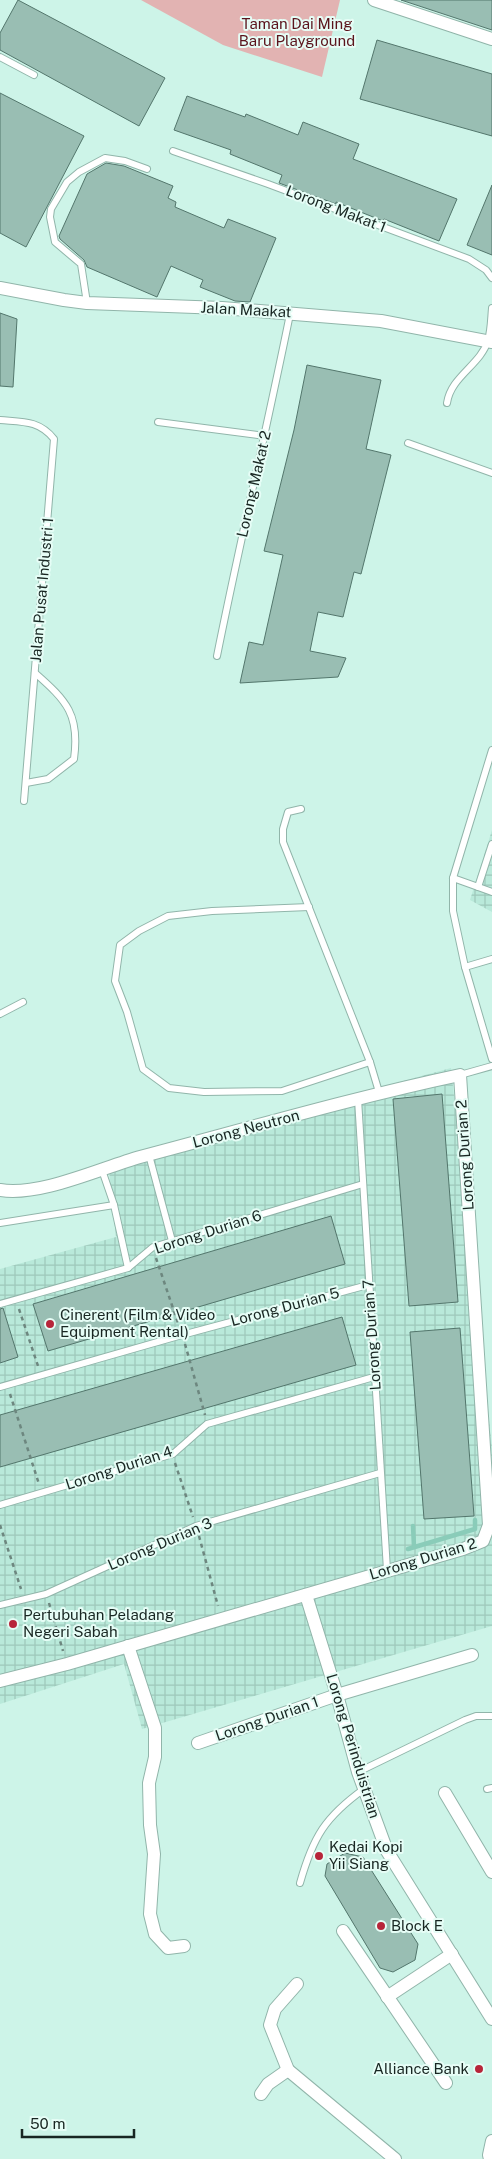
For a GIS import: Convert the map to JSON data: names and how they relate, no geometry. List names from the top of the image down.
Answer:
{
  "streets": {
    "street": [
      "Jalan Maakat",
      "Lorong Neutron",
      "Lorong Durian 2",
      "Lorong Durian 1",
      "Lorong Perinduistrian"
    ],
    "lane": [
      "Lorong Makat 1",
      "Lorong Makat 2",
      "Jalan Pusat Industri 1",
      "Lorong Durian 6",
      "Lorong Durian 5",
      "Lorong Durian 7",
      "Lorong Durian 4",
      "Lorong Durian 3"
    ]
  },
  "crossings": [
    ["Jalan Maakat", "Lorong Makat 2"],
    ["Lorong Neutron", "Lorong Durian 2"],
    ["Lorong Neutron", "Lorong Durian 7"],
    ["Lorong Durian 2", "Lorong Durian 7"],
    ["Lorong Durian 2", "Lorong Perinduistrian"],
    ["Lorong Durian 6", "Lorong Durian 7"],
    ["Lorong Durian 5", "Lorong Durian 7"],
    ["Lorong Durian 7", "Lorong Durian 4"],
    ["Lorong Durian 7", "Lorong Durian 3"],
    ["Lorong Durian 1", "Lorong Perinduistrian"]
  ],
  "parks": ["Taman Dai Ming Baru Playground"],
  "places": [
    "Cinerent (Film & Video Equipment Rental)",
    "Pertubuhan Peladang Negeri Sabah",
    "Kedai Kopi Yii Siang",
    "Block E",
    "Alliance Bank"
  ],
  "scale_bar": "50 m"
}
